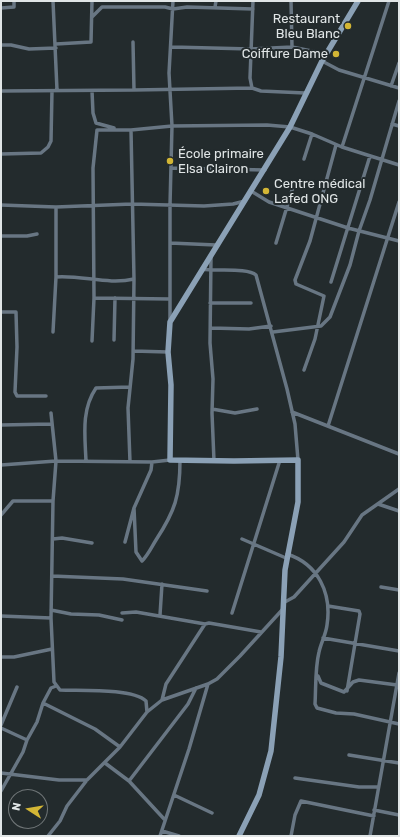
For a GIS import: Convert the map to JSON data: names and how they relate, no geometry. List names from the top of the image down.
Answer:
{
  "places": [
    "Restaurant Bleu Blanc",
    "Coiffure Dame",
    "École primaire Elsa Clairon",
    "Centre médical Lafed ONG"
  ],
  "north": "left"
}
